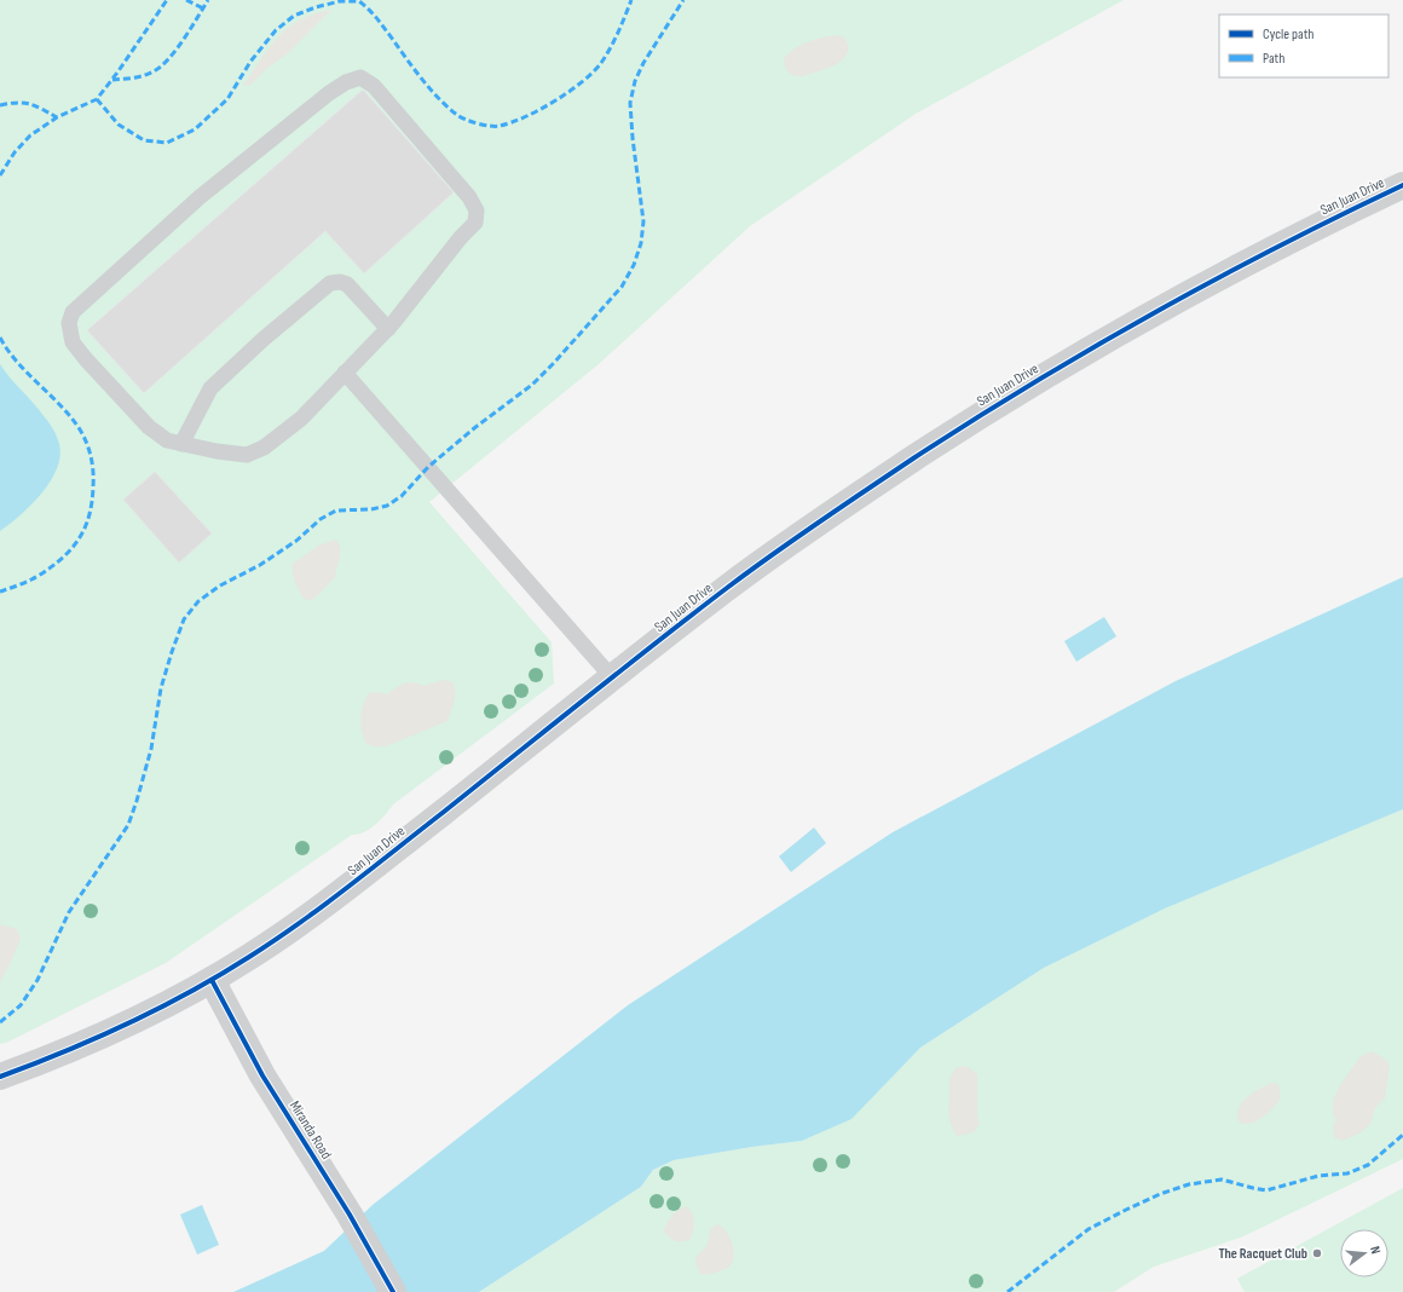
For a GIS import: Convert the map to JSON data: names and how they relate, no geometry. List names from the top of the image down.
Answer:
{
  "streets": {
    "street": ["San Juan Drive", "Miranda Road"]
  },
  "crossings": [
    ["San Juan Drive", "Miranda Road"]
  ],
  "places": ["The Racquet Club"],
  "legend": ["Cycle path", "Path"],
  "north": "right"
}
